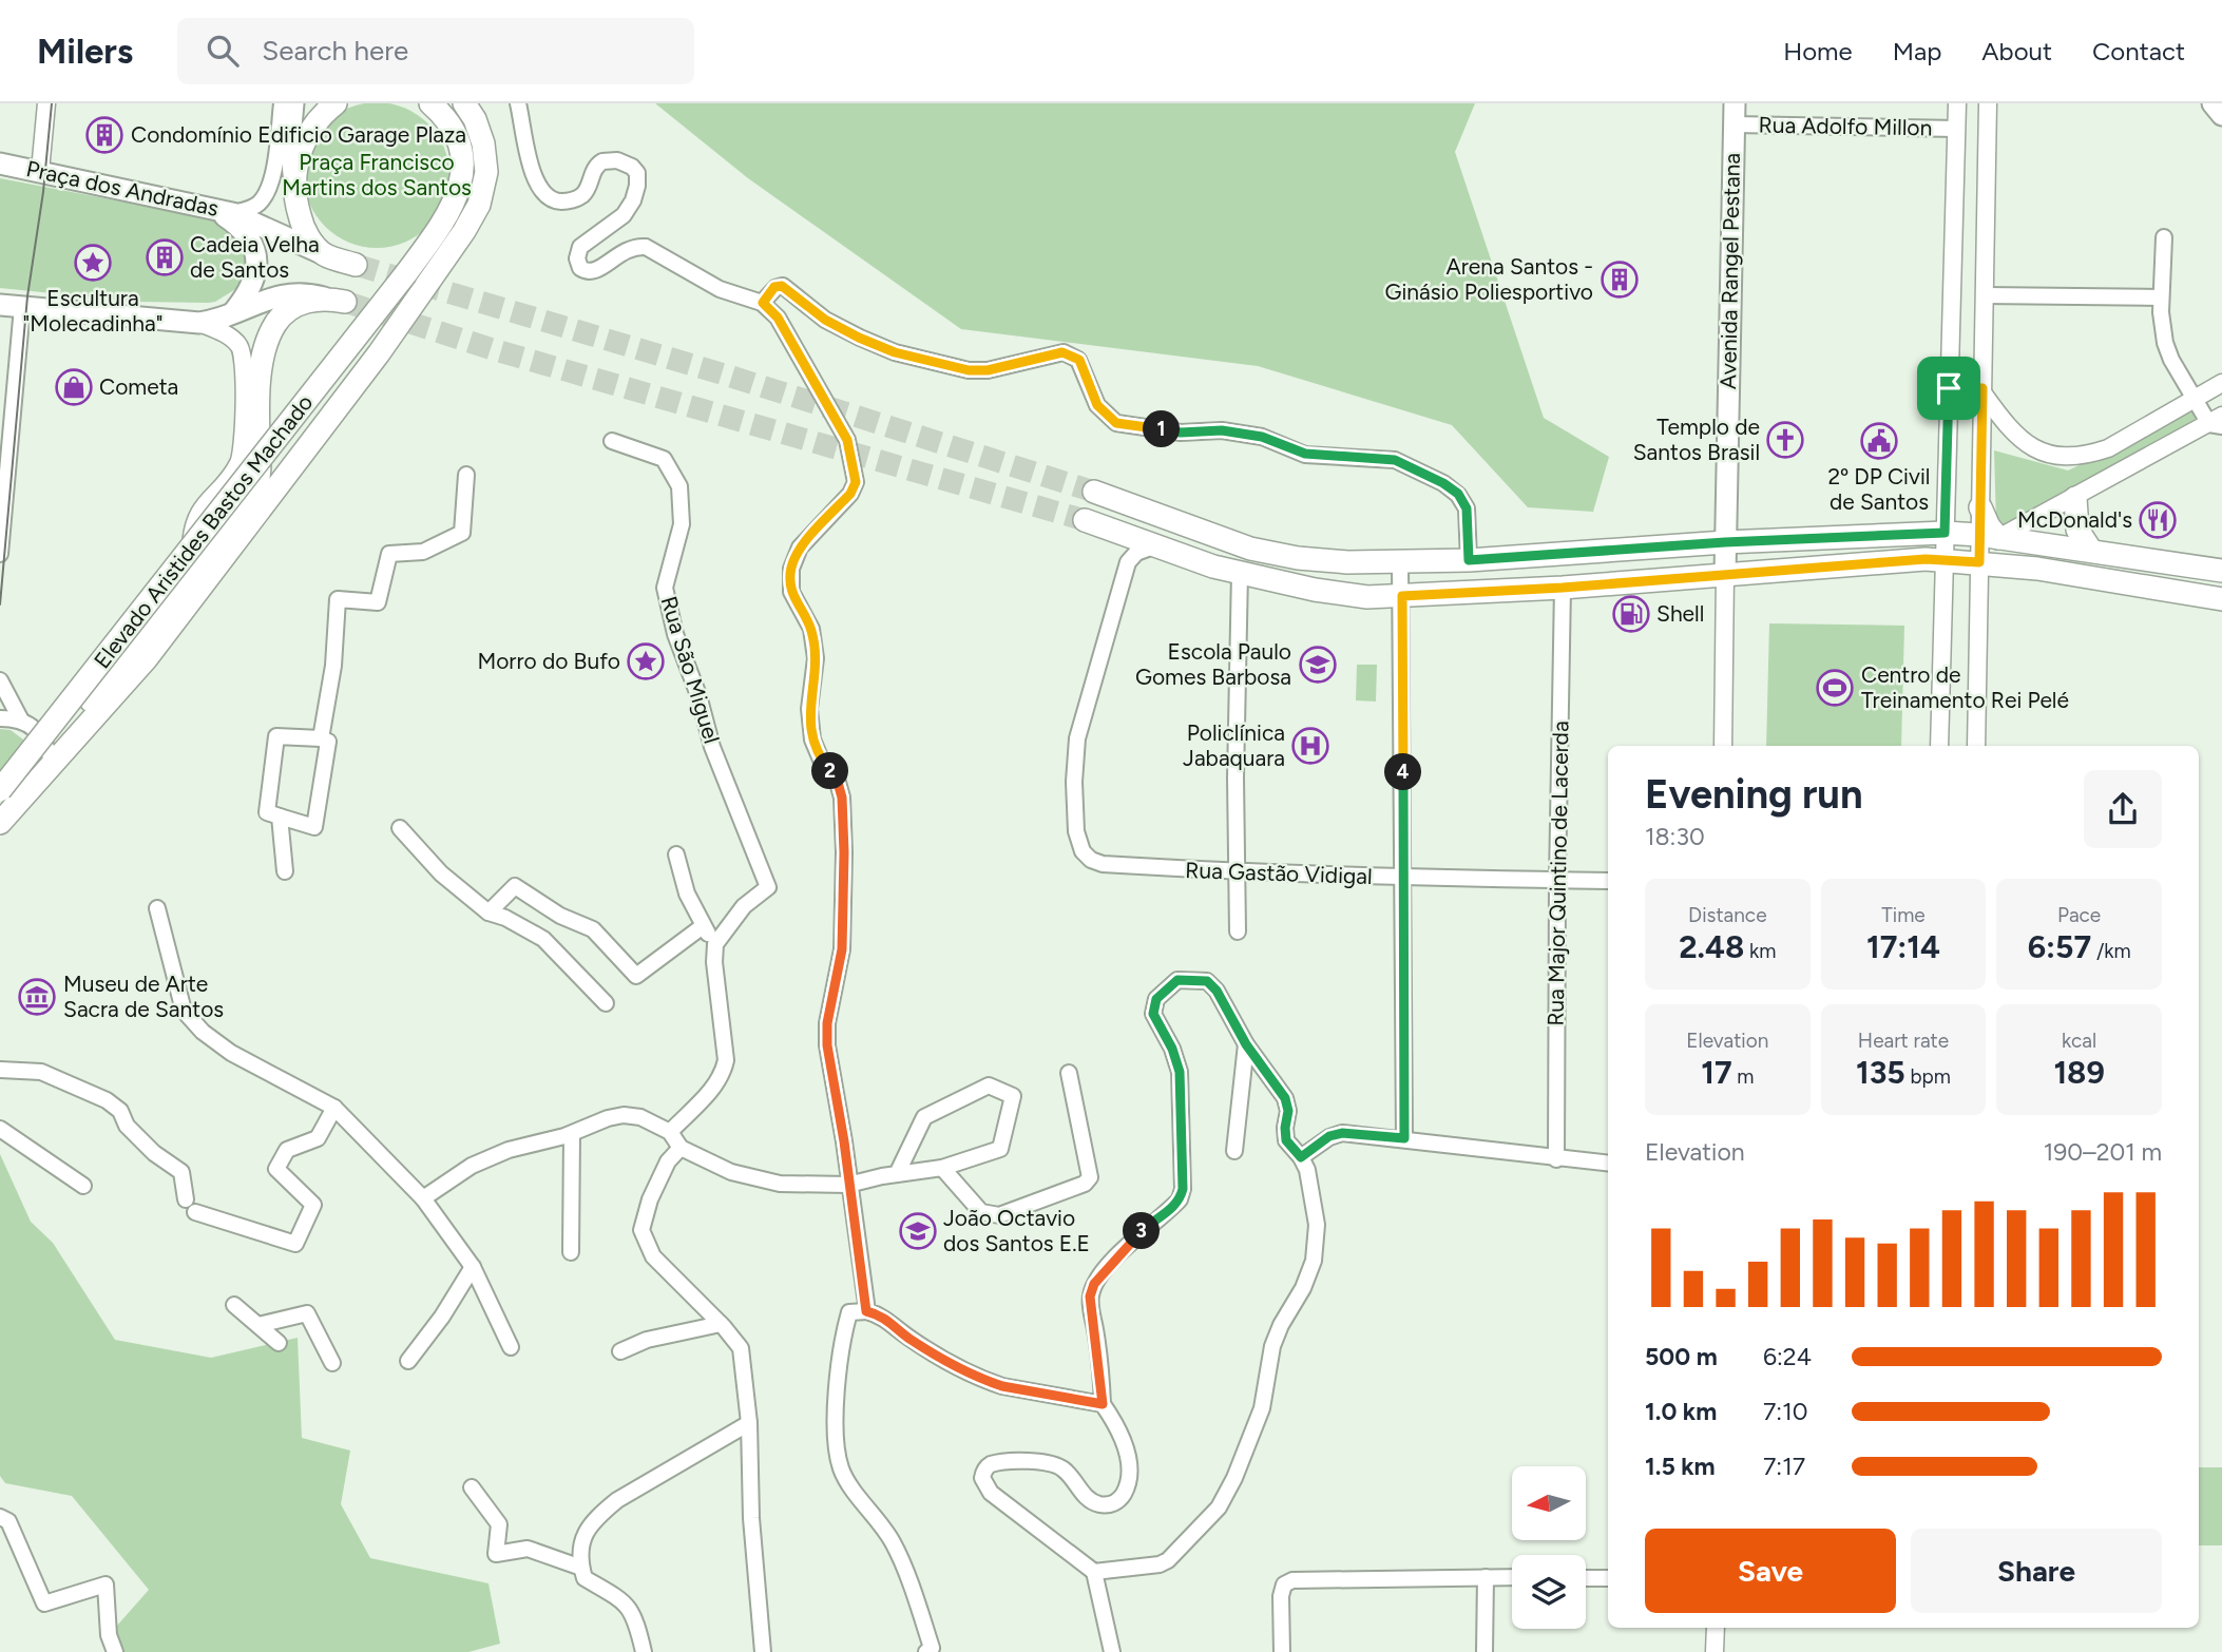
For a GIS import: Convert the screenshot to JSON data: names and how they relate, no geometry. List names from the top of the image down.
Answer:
{
  "streets": {
    "main road": ["Praça dos Andradas", "Avenida Rangel Pestana", "Elevado Aristides Bastos Machado"],
    "street": [
      "Rua Adolfo Millon",
      "Rua São Miguel",
      "Rua Gastão Vidigal",
      "Rua Major Quintino de Lacerda"
    ]
  },
  "crossings": [
    ["Rua Adolfo Millon", "Avenida Rangel Pestana"],
    ["Rua Gastão Vidigal", "Rua Major Quintino de Lacerda"]
  ],
  "parks": ["Praça Francisco Martins dos Santos"],
  "places": {
    "building": ["Condomínio Edificio Garage Plaza", "Cadeia Velha de Santos", "Arena Santos - Ginásio Poliesportivo"],
    "place": ["Escultura \"Molecadinha\"", "Morro do Bufo"],
    "shop": ["Cometa"],
    "church": ["Templo de Santos Brasil"],
    "public building": ["2º DP Civil de Santos"],
    "restaurant": ["McDonald's"],
    "fuel station": ["Shell"],
    "school or university": ["Escola Paulo Gomes Barbosa", "João Octavio dos Santos E.E"],
    "sports": ["Centro de Treinamento Rei Pelé"],
    "hospital": ["Policlínica Jabaquara"],
    "museum": ["Museu de Arte Sacra de Santos"]
  },
  "north": "left",
  "page": {
    "header": "Milers",
    "search": "Search here",
    "nav": [
      "Home",
      "Map",
      "About",
      "Contact"
    ],
    "pins": [
      "1",
      "2",
      "4",
      "3"
    ],
    "heading": ["Evening run", "18:30"],
    "stats": [
      ["Distance", "2.48 km"],
      ["Time", "17:14"],
      ["Pace", "6:57 /km"],
      ["Elevation", "17 m"],
      ["Heart rate", "135 bpm"],
      ["kcal", "189"]
    ],
    "chart": ["Elevation", "190–201 m"],
    "list": [
      {
        "name": "500 m",
        "note": "6:24"
      },
      {
        "name": "1.0 km",
        "note": "7:10"
      },
      {
        "name": "1.5 km",
        "note": "7:17"
      }
    ],
    "buttons": ["Save", "Share"]
  }
}
